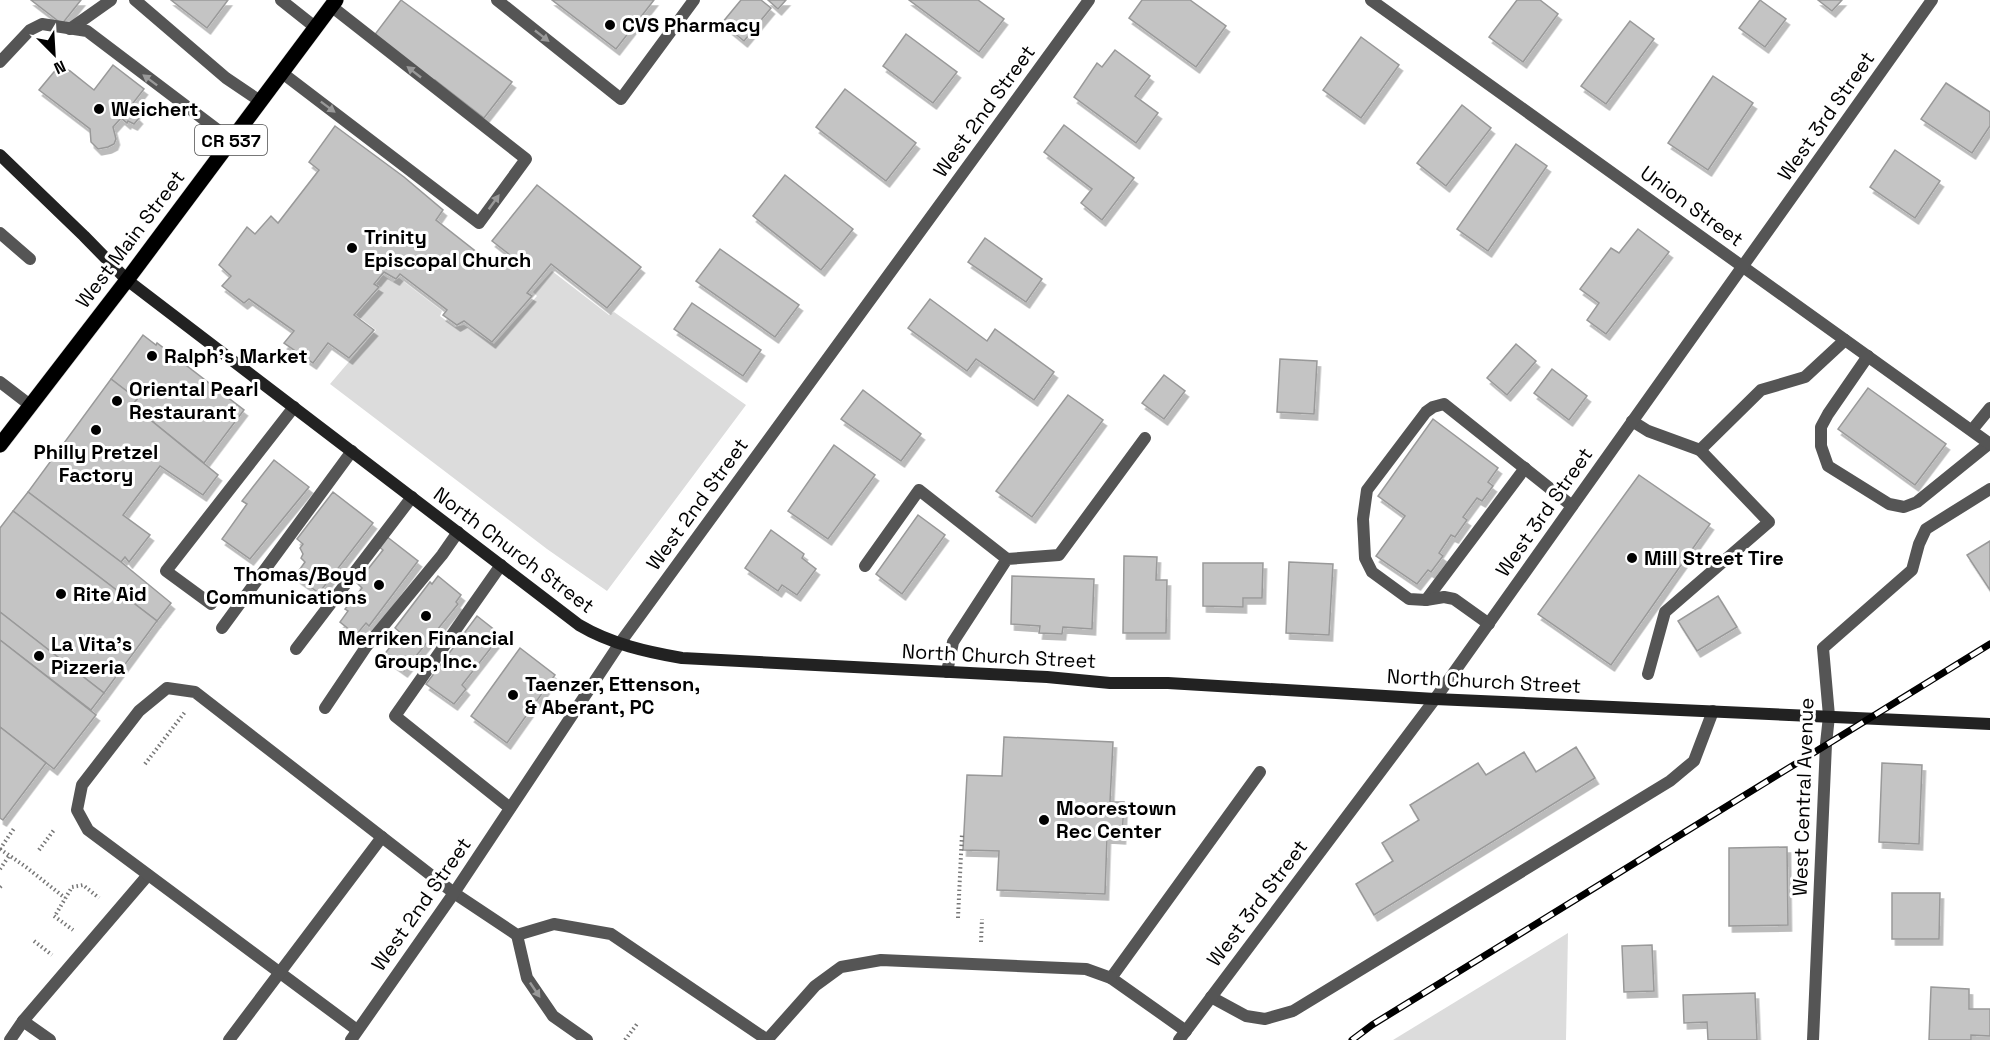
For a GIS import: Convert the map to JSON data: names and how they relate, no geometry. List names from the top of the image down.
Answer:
{
  "streets": {
    "main road": ["CR 537", "West Main Street", "North Church Street"],
    "street": [
      "West 2nd Street",
      "West 3rd Street",
      "Union Street",
      "West Central Avenue"
    ]
  },
  "crossings": [
    ["West 2nd Street", "North Church Street"],
    ["West 3rd Street", "Union Street"],
    ["West 3rd Street", "North Church Street"],
    ["West Main Street", "North Church Street"],
    ["North Church Street", "West Central Avenue"]
  ],
  "places": [
    "CVS Pharmacy",
    "Weichert",
    "Trinity Episcopal Church",
    "Ralph's Market",
    "Oriental Pearl Restaurant",
    "Philly Pretzel Factory",
    "Mill Street Tire",
    "Thomas/Boyd Communications",
    "Rite Aid",
    "Merriken Financial Group, Inc.",
    "La Vita's Pizzeria",
    "Taenzer, Ettenson, & Aberant, PC",
    "Moorestown Rec Center"
  ],
  "north": "bottom right"
}
